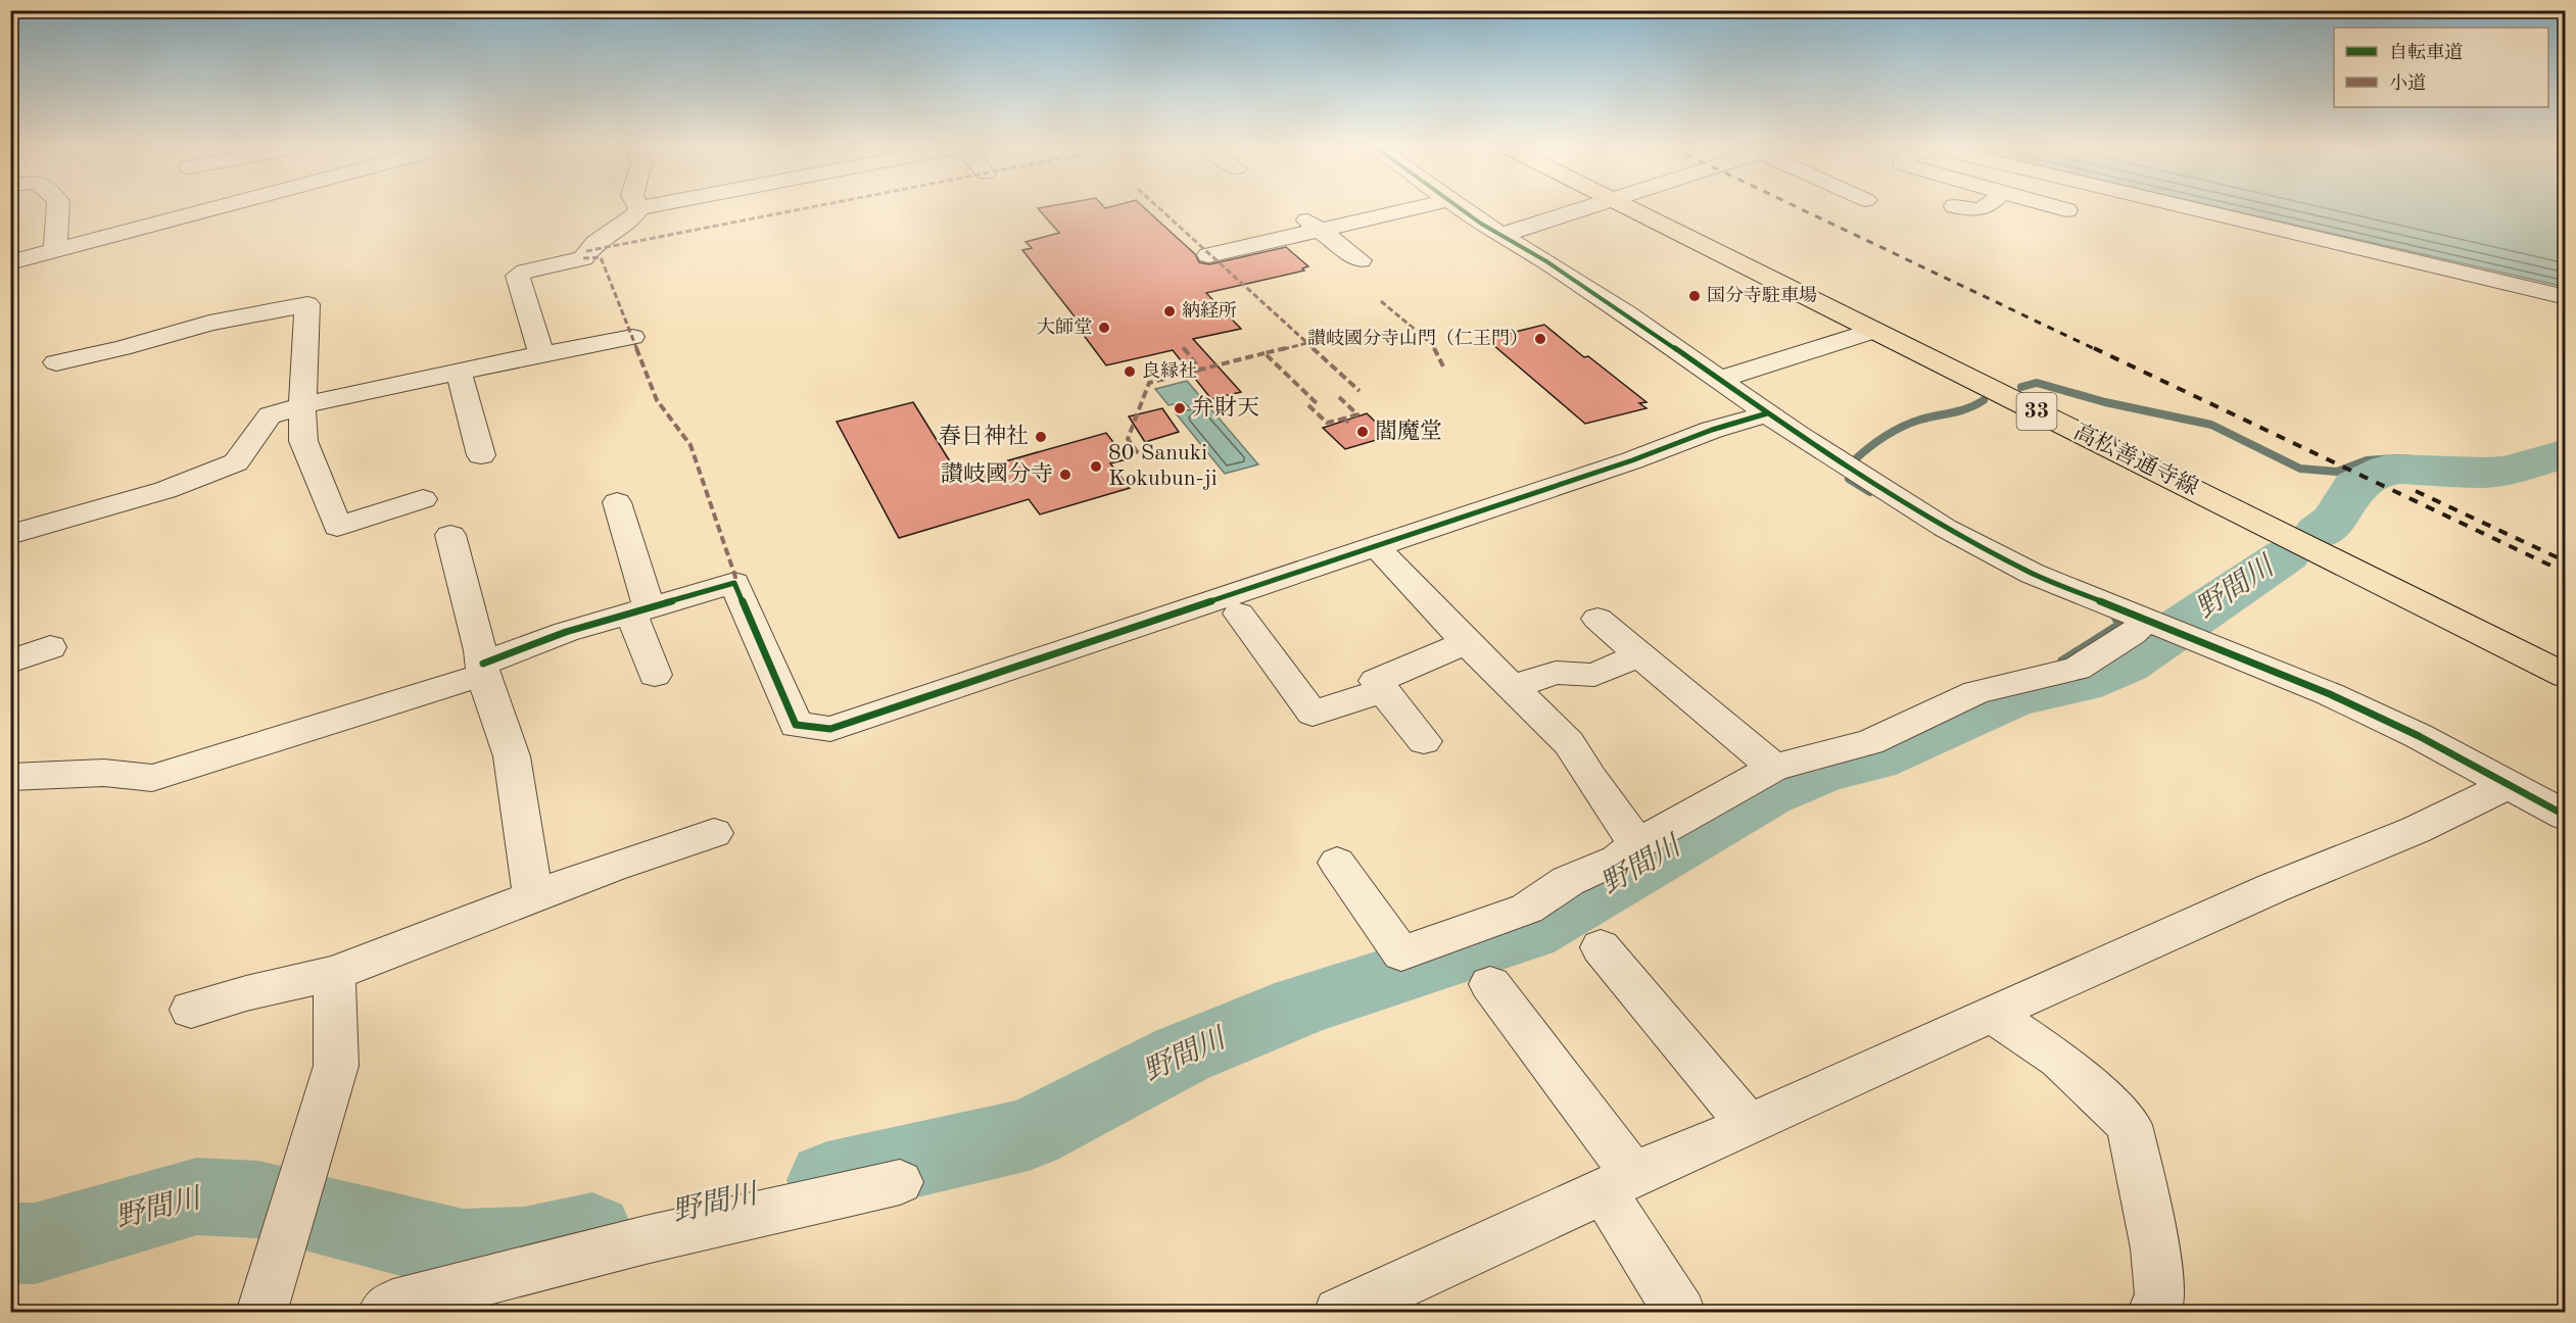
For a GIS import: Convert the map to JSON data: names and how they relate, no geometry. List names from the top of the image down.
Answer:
{
  "streets": {
    "main road": ["33", "高松善通寺線"]
  },
  "water": ["野間川"],
  "places": [
    "国分寺駐車場",
    "納経所",
    "大師堂",
    "讃岐國分寺山門（仁王門）",
    "良縁社",
    "弁財天",
    "閻魔堂",
    "春日神社",
    "80 Sanuki Kokubun-ji",
    "讃岐國分寺"
  ],
  "legend": ["自転車道", "小道"]
}
